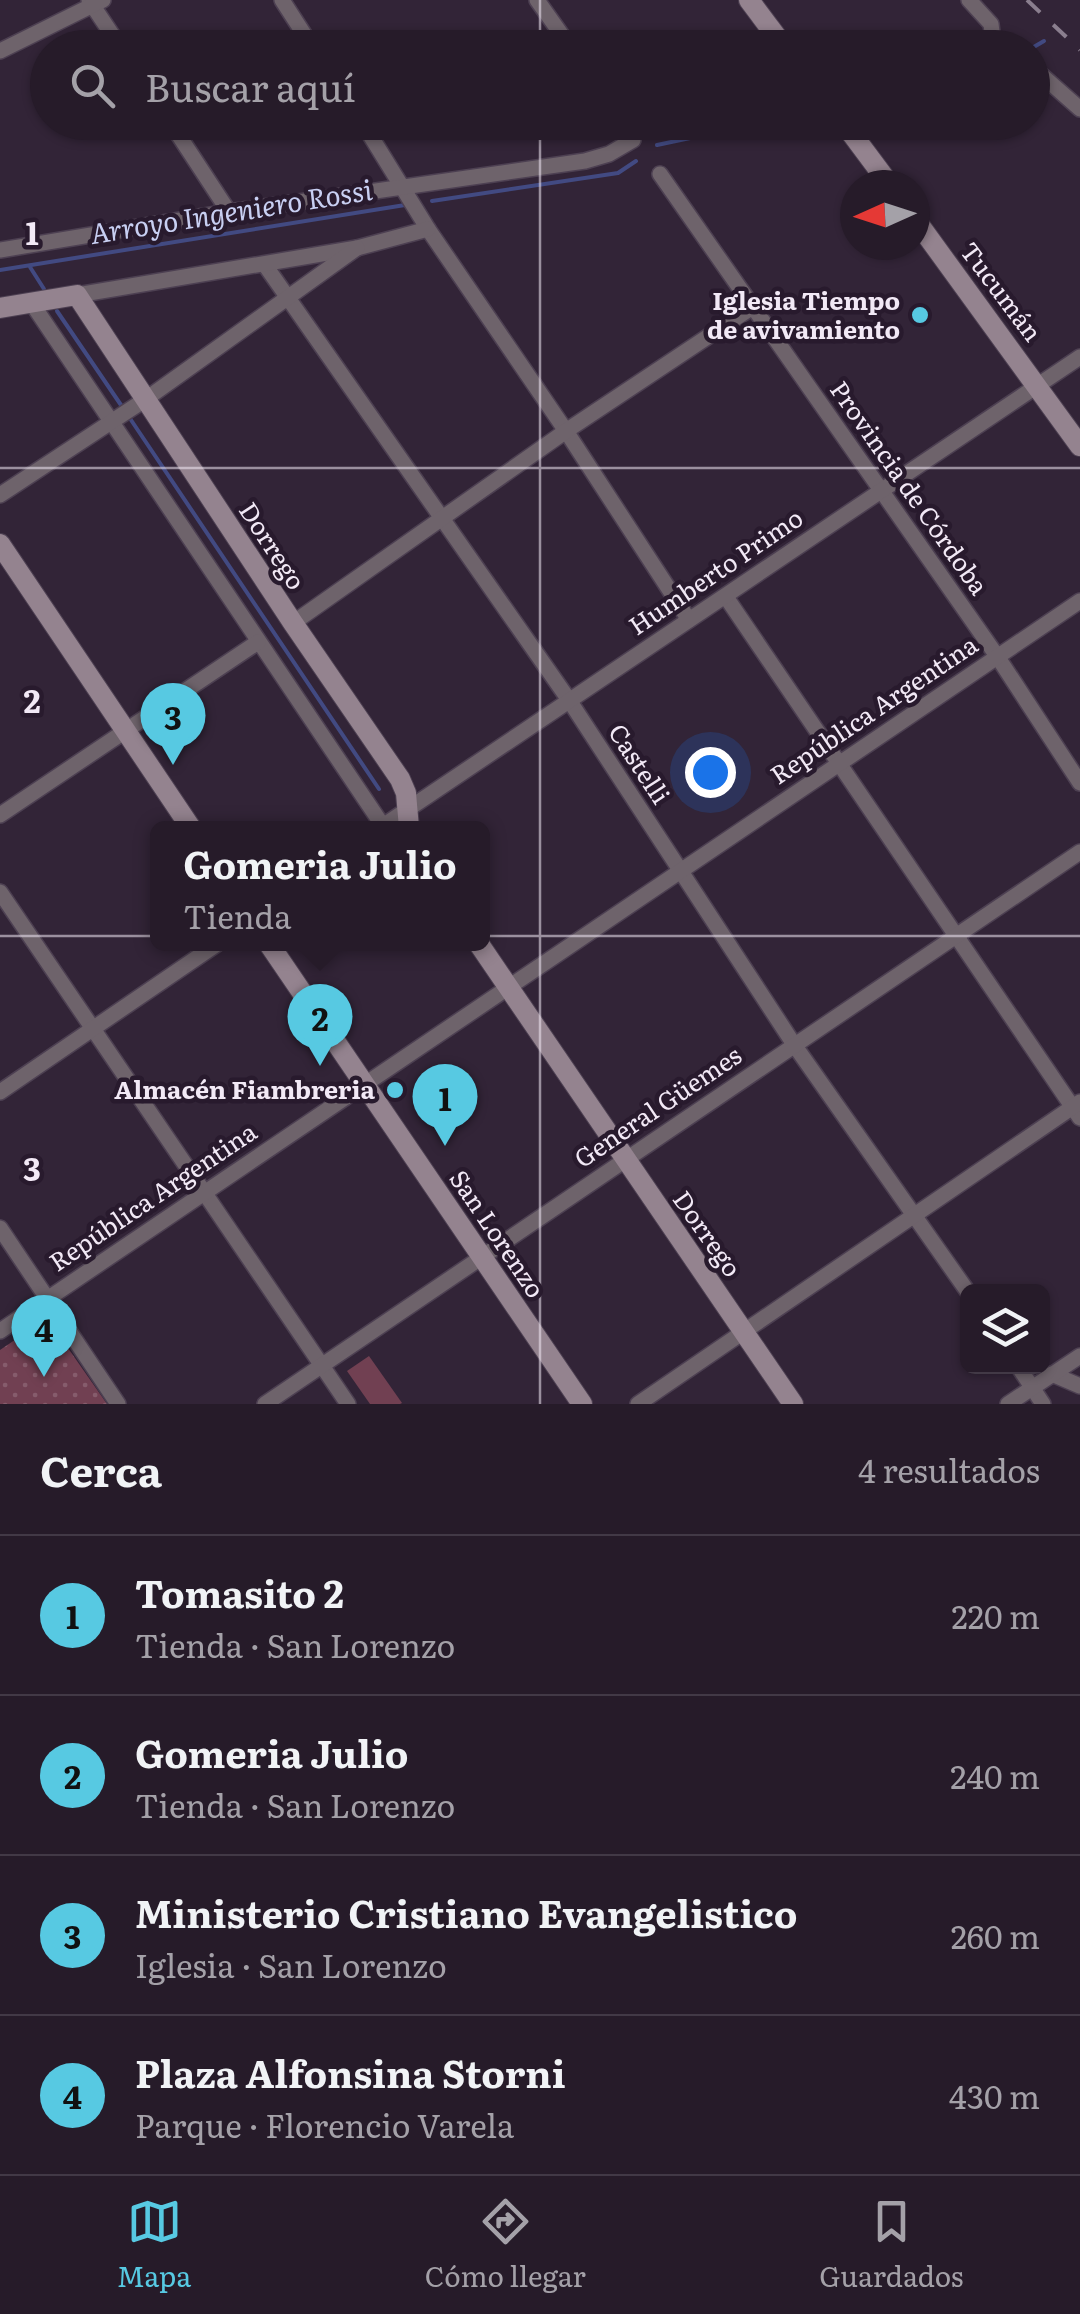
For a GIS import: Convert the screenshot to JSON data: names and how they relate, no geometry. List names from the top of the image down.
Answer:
{
  "streets": {
    "street": [
      "Tucumán",
      "Provincia de Córdoba",
      "Dorrego",
      "Humberto Primo",
      "República Argentina",
      "Castelli",
      "General Güemes",
      "San Lorenzo"
    ]
  },
  "crossings": [
    ["Tucumán", "Humberto Primo"],
    ["Provincia de Córdoba", "Humberto Primo"],
    ["Provincia de Córdoba", "República Argentina"],
    ["Dorrego", "Humberto Primo"],
    ["Dorrego", "República Argentina"],
    ["Dorrego", "General Güemes"],
    ["Humberto Primo", "Castelli"],
    ["República Argentina", "Castelli"],
    ["República Argentina", "San Lorenzo"],
    ["Castelli", "General Güemes"],
    ["General Güemes", "San Lorenzo"]
  ],
  "water": ["Arroyo Ingeniero Rossi"],
  "places": ["Iglesia Tiempo de avivamiento", "Almacén Fiambreria"],
  "north": "left",
  "page": {
    "search": "Buscar aquí",
    "pins": [
      "3",
      "2",
      "1",
      "4"
    ],
    "popup": ["Gomeria Julio", "Tienda"],
    "heading": ["Cerca", "4 resultados"],
    "list": [
      {
        "mark": "1",
        "name": "Tomasito 2",
        "note": "Tienda · San Lorenzo",
        "value": "220 m"
      },
      {
        "mark": "2",
        "name": "Gomeria Julio",
        "note": "Tienda · San Lorenzo",
        "value": "240 m"
      },
      {
        "mark": "3",
        "name": "Ministerio Cristiano Evangelistico",
        "note": "Iglesia · San Lorenzo",
        "value": "260 m"
      },
      {
        "mark": "4",
        "name": "Plaza Alfonsina Storni",
        "note": "Parque · Florencio Varela",
        "value": "430 m"
      }
    ],
    "nav": ["Mapa", "Cómo llegar", "Guardados"]
  },
  "grid": {
    "rows": ["1", "2", "3"]
  }
}
